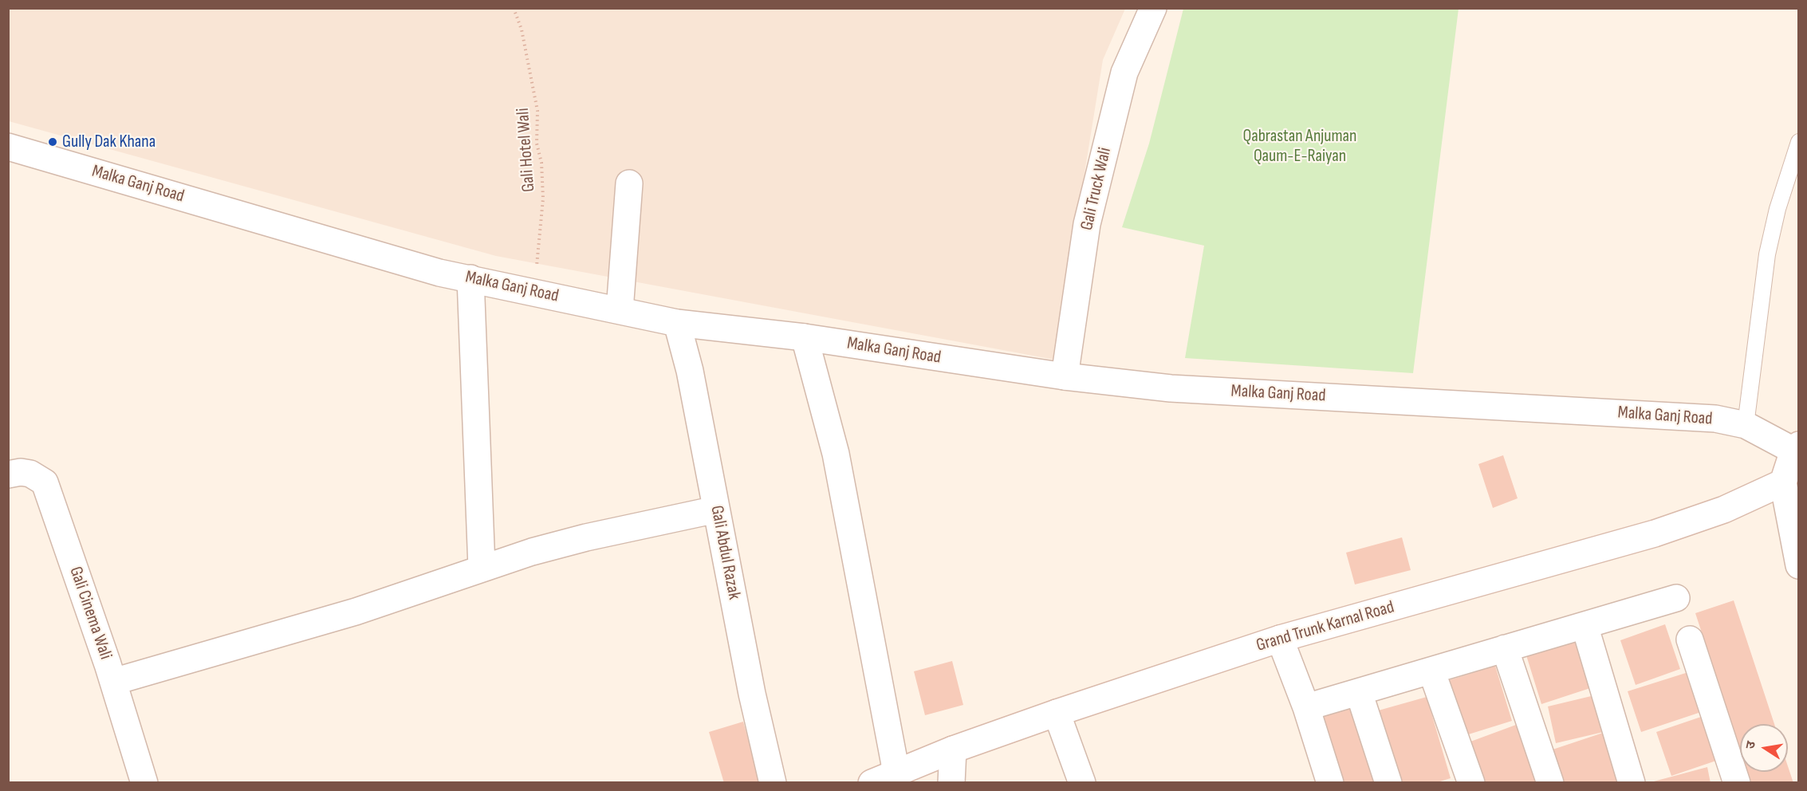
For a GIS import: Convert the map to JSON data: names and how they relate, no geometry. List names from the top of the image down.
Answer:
{
  "streets": {
    "street": [
      "Malka Ganj Road",
      "Gali Truck Wali",
      "Gali Abdul Razak",
      "Gali Cinema Wali",
      "Grand Trunk Karnal Road"
    ],
    "path": ["Gali Hotel Wali"]
  },
  "crossings": [
    ["Gali Hotel Wali", "Malka Ganj Road"],
    ["Malka Ganj Road", "Gali Truck Wali"],
    ["Malka Ganj Road", "Gali Abdul Razak"]
  ],
  "parks": ["Qabrastan Anjuman Qaum-E-Raiyan"],
  "places": ["Gully Dak Khana"],
  "north": "left"
}
